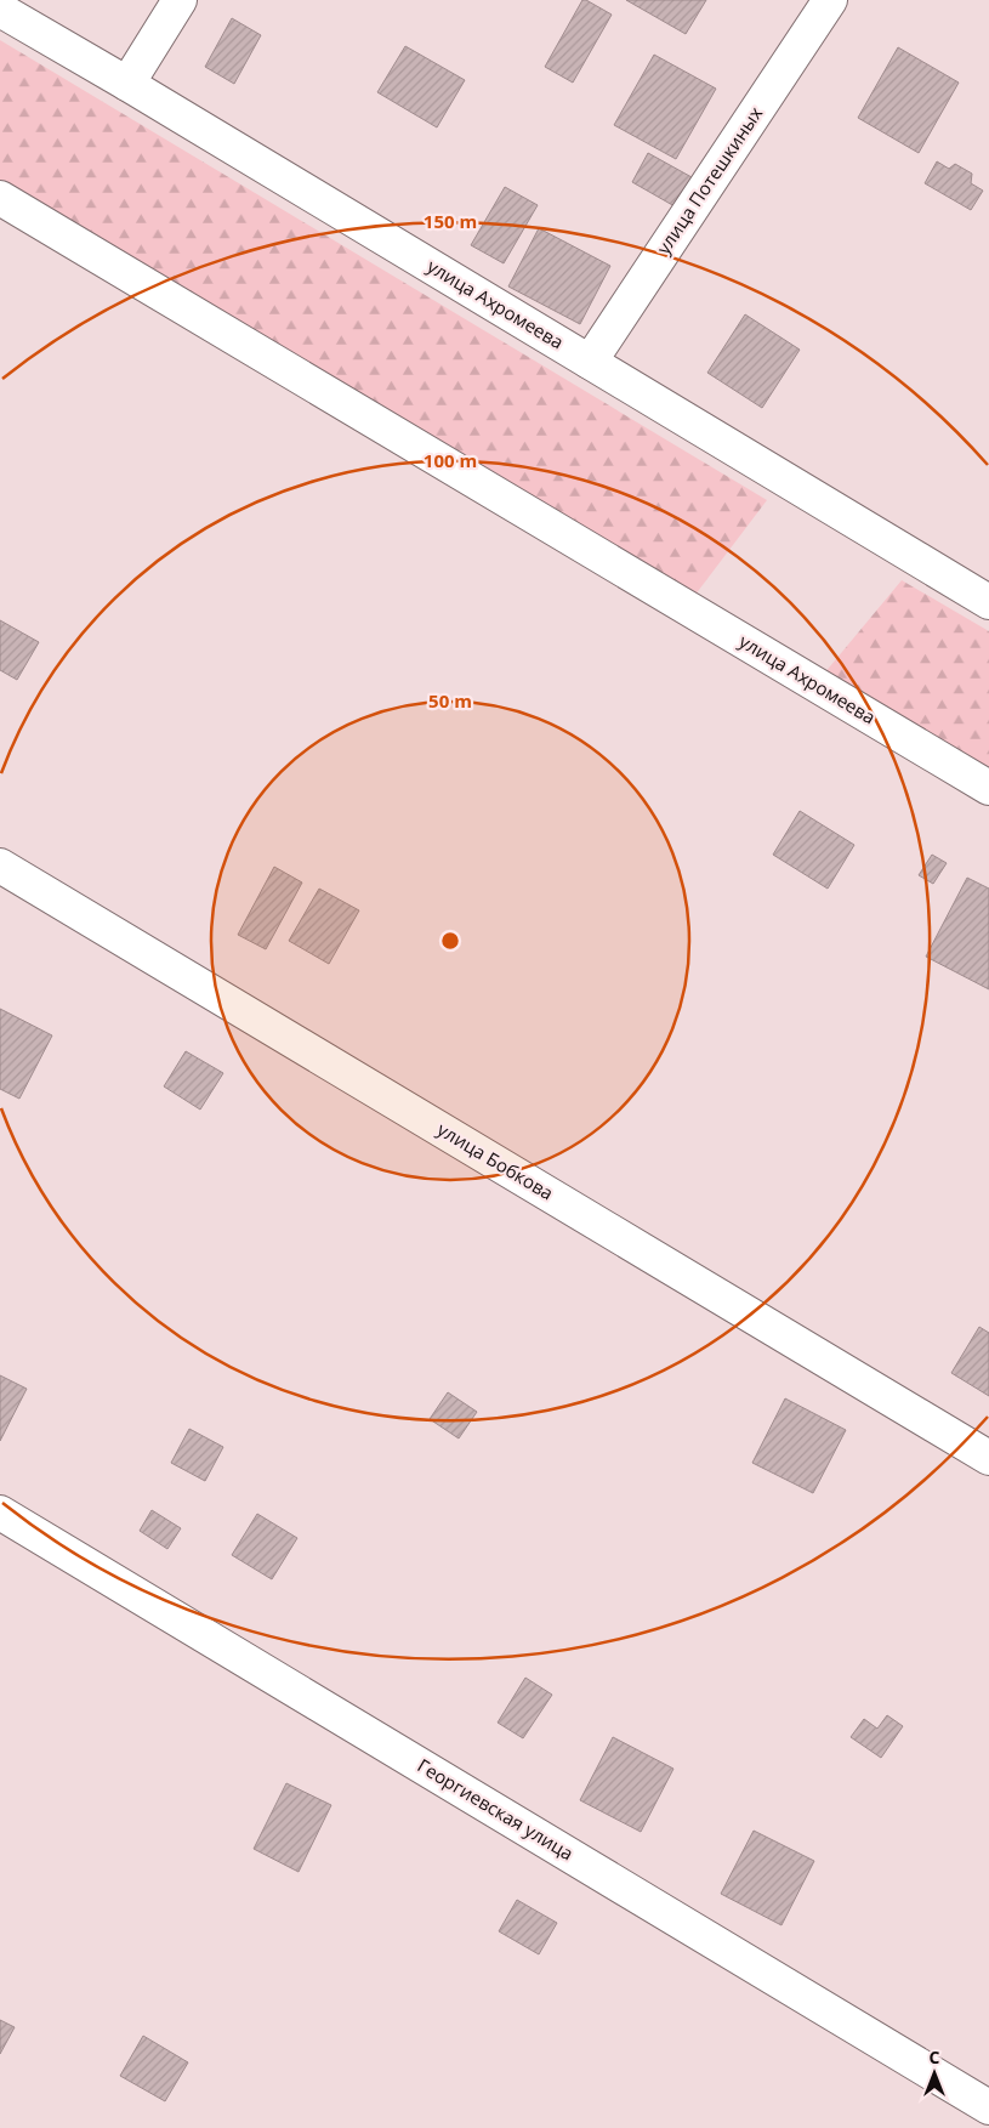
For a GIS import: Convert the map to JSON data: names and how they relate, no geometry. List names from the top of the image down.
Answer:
{
  "streets": {
    "street": [
      "улица Потешкиных",
      "улица Ахромеева",
      "улица Бобкова",
      "Георгиевская улица"
    ]
  },
  "crossings": [
    ["улица Потешкиных", "улица Ахромеева"]
  ],
  "north": "top",
  "rings": ["150 m", "100 m", "50 m"]
}
